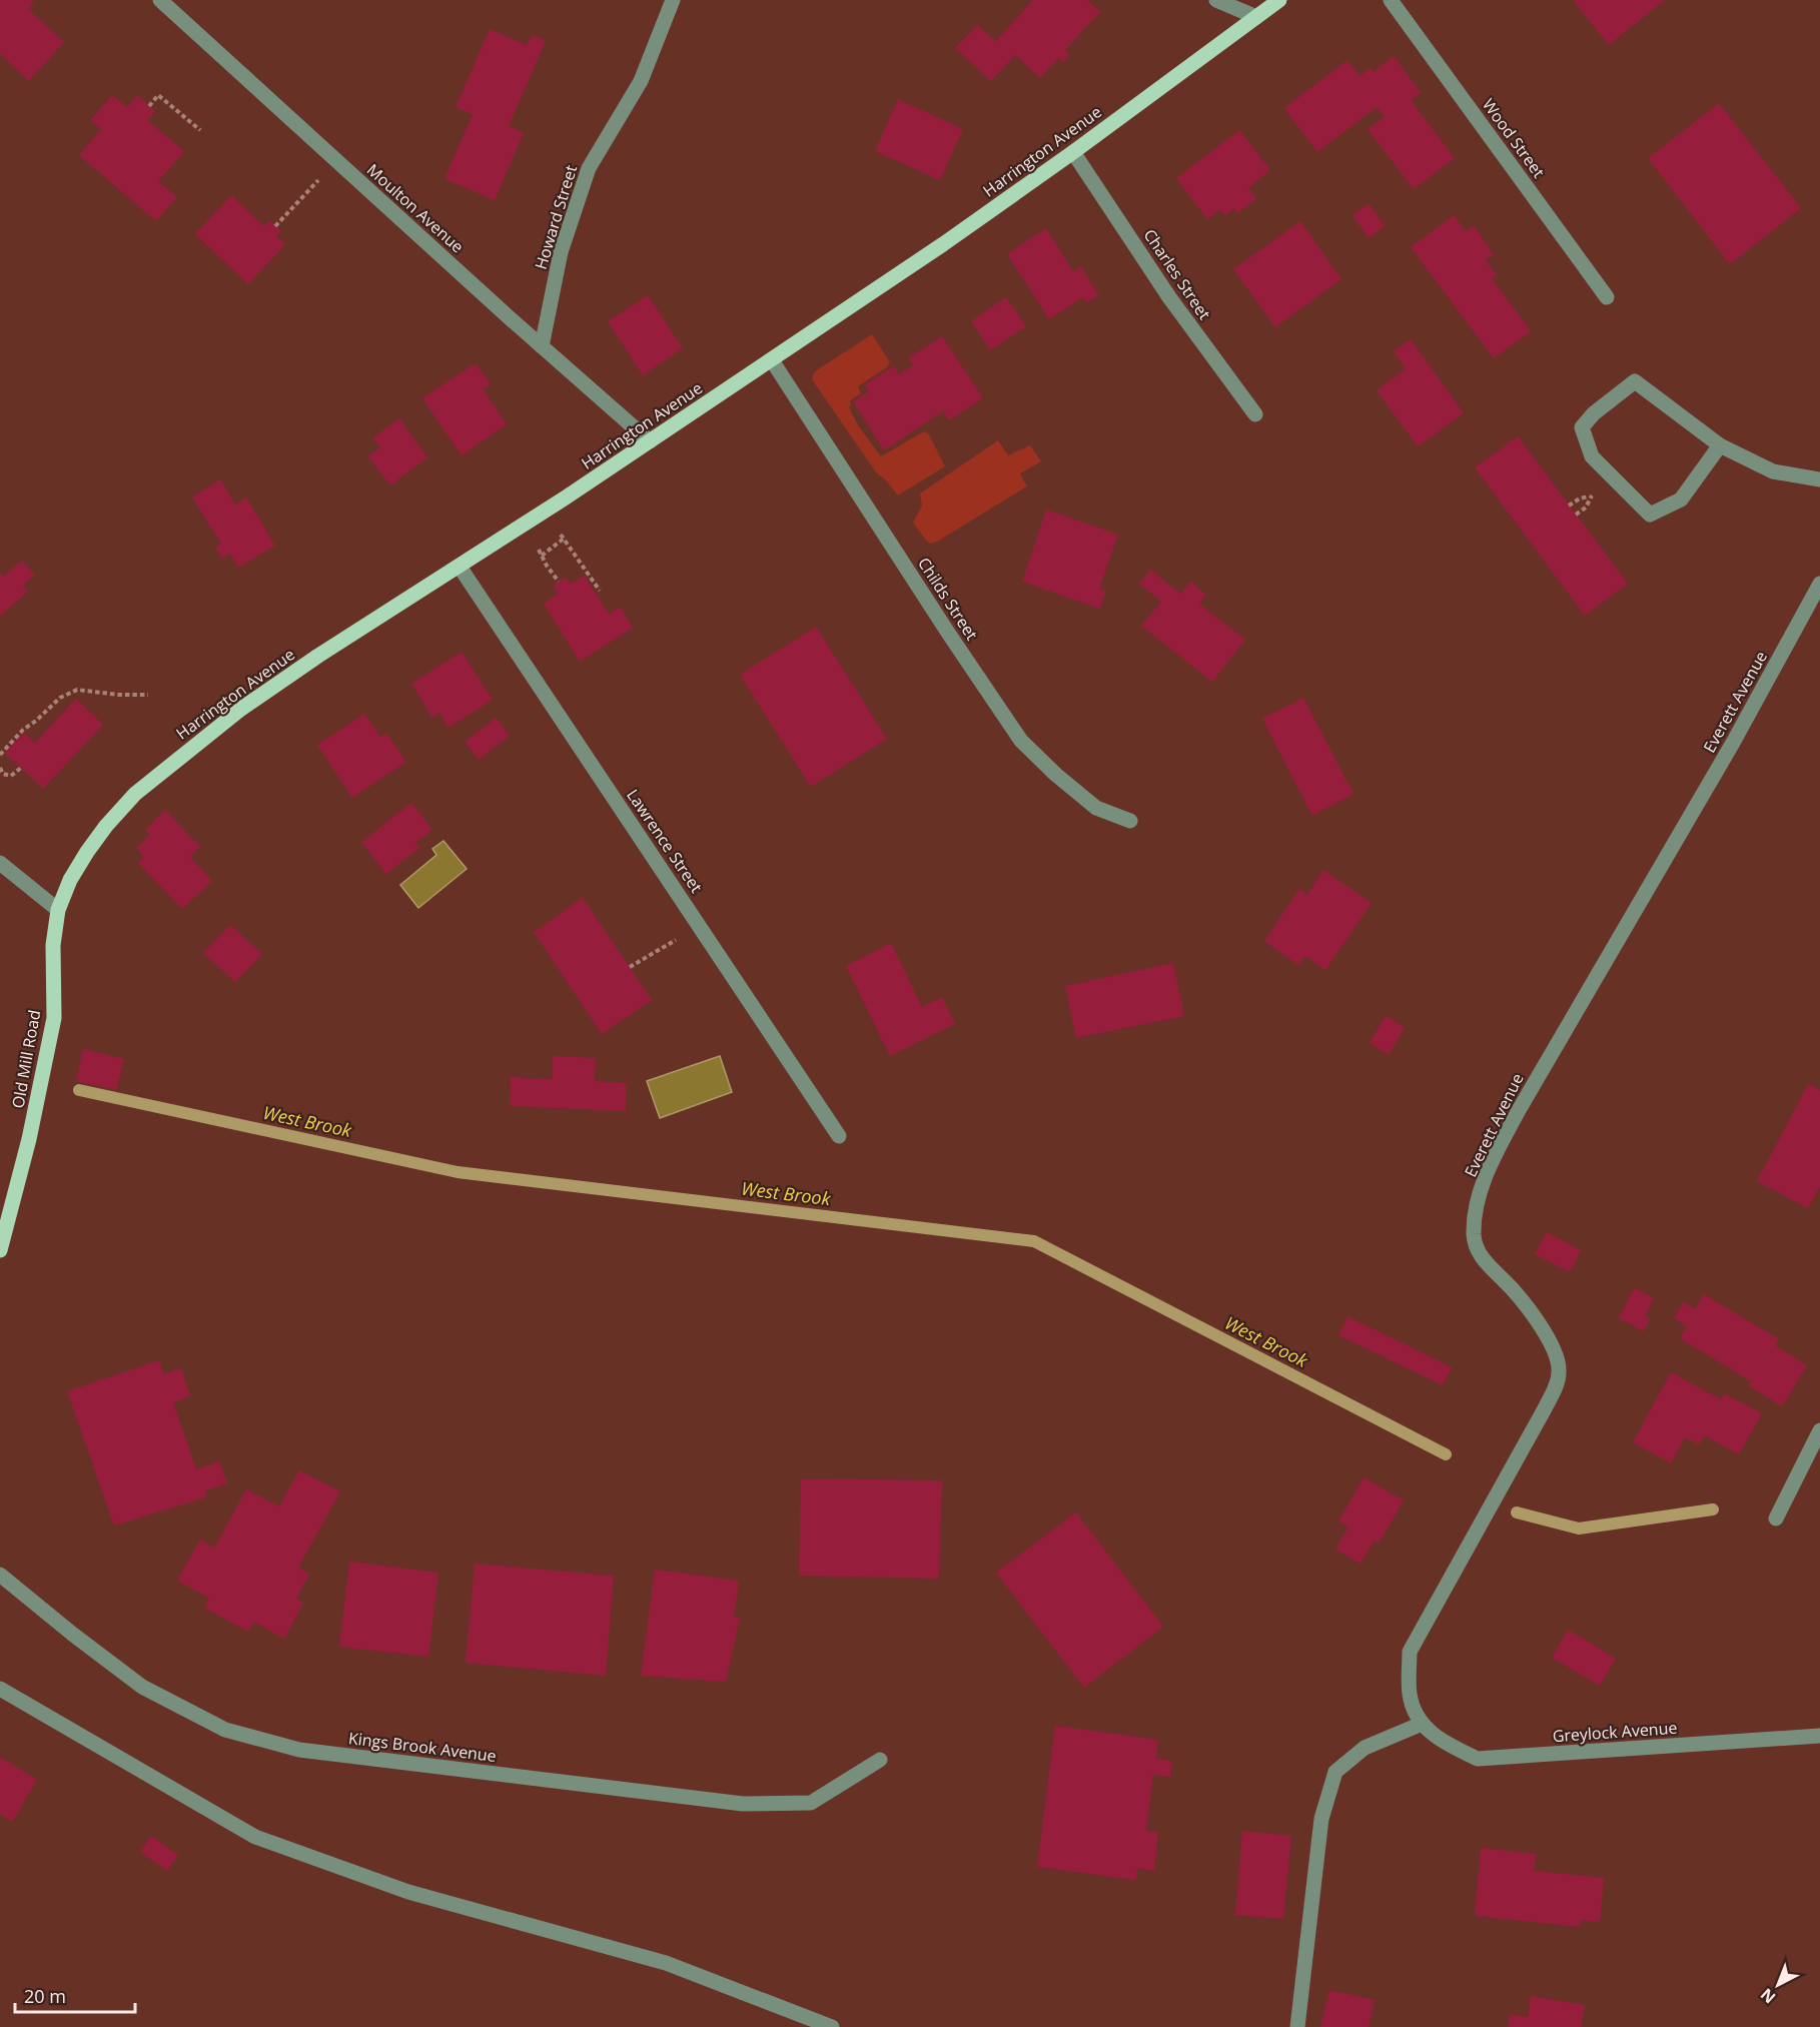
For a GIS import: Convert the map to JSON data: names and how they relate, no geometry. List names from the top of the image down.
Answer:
{
  "streets": {
    "main road": ["Harrington Avenue", "Old Mill Road"],
    "street": [
      "Wood Street",
      "Moulton Avenue",
      "Howard Street",
      "Charles Street",
      "Childs Street",
      "Everett Avenue",
      "Lawrence Street",
      "Greylock Avenue",
      "Kings Brook Avenue"
    ]
  },
  "crossings": [
    ["Harrington Avenue", "Moulton Avenue"],
    ["Harrington Avenue", "Charles Street"],
    ["Harrington Avenue", "Childs Street"],
    ["Harrington Avenue", "Lawrence Street"],
    ["Harrington Avenue", "Old Mill Road"],
    ["Moulton Avenue", "Howard Street"],
    ["Everett Avenue", "Greylock Avenue"]
  ],
  "water": ["West Brook"],
  "scale_bar": "20 m",
  "north": "bottom left"
}
